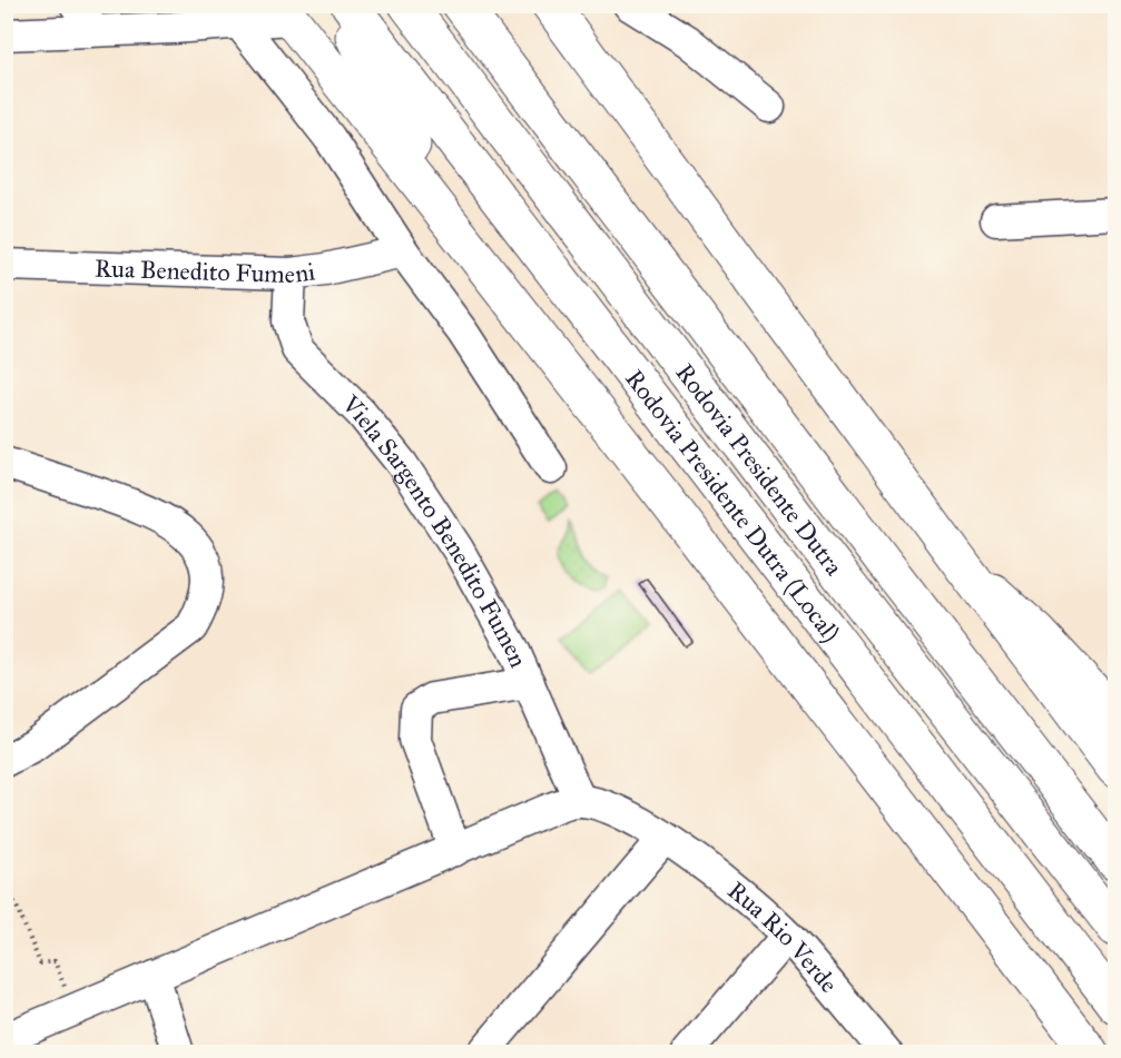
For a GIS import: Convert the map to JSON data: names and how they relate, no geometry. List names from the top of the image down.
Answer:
{
  "streets": {
    "main road": ["Rodovia Presidente Dutra", "Rodovia Presidente Dutra (Local)"],
    "street": ["Rua Benedito Fumeni", "Viela Sargento Benedito Fumen", "Rua Rio Verde"]
  },
  "crossings": [
    ["Rua Benedito Fumeni", "Viela Sargento Benedito Fumen"],
    ["Viela Sargento Benedito Fumen", "Rua Rio Verde"]
  ]
}
